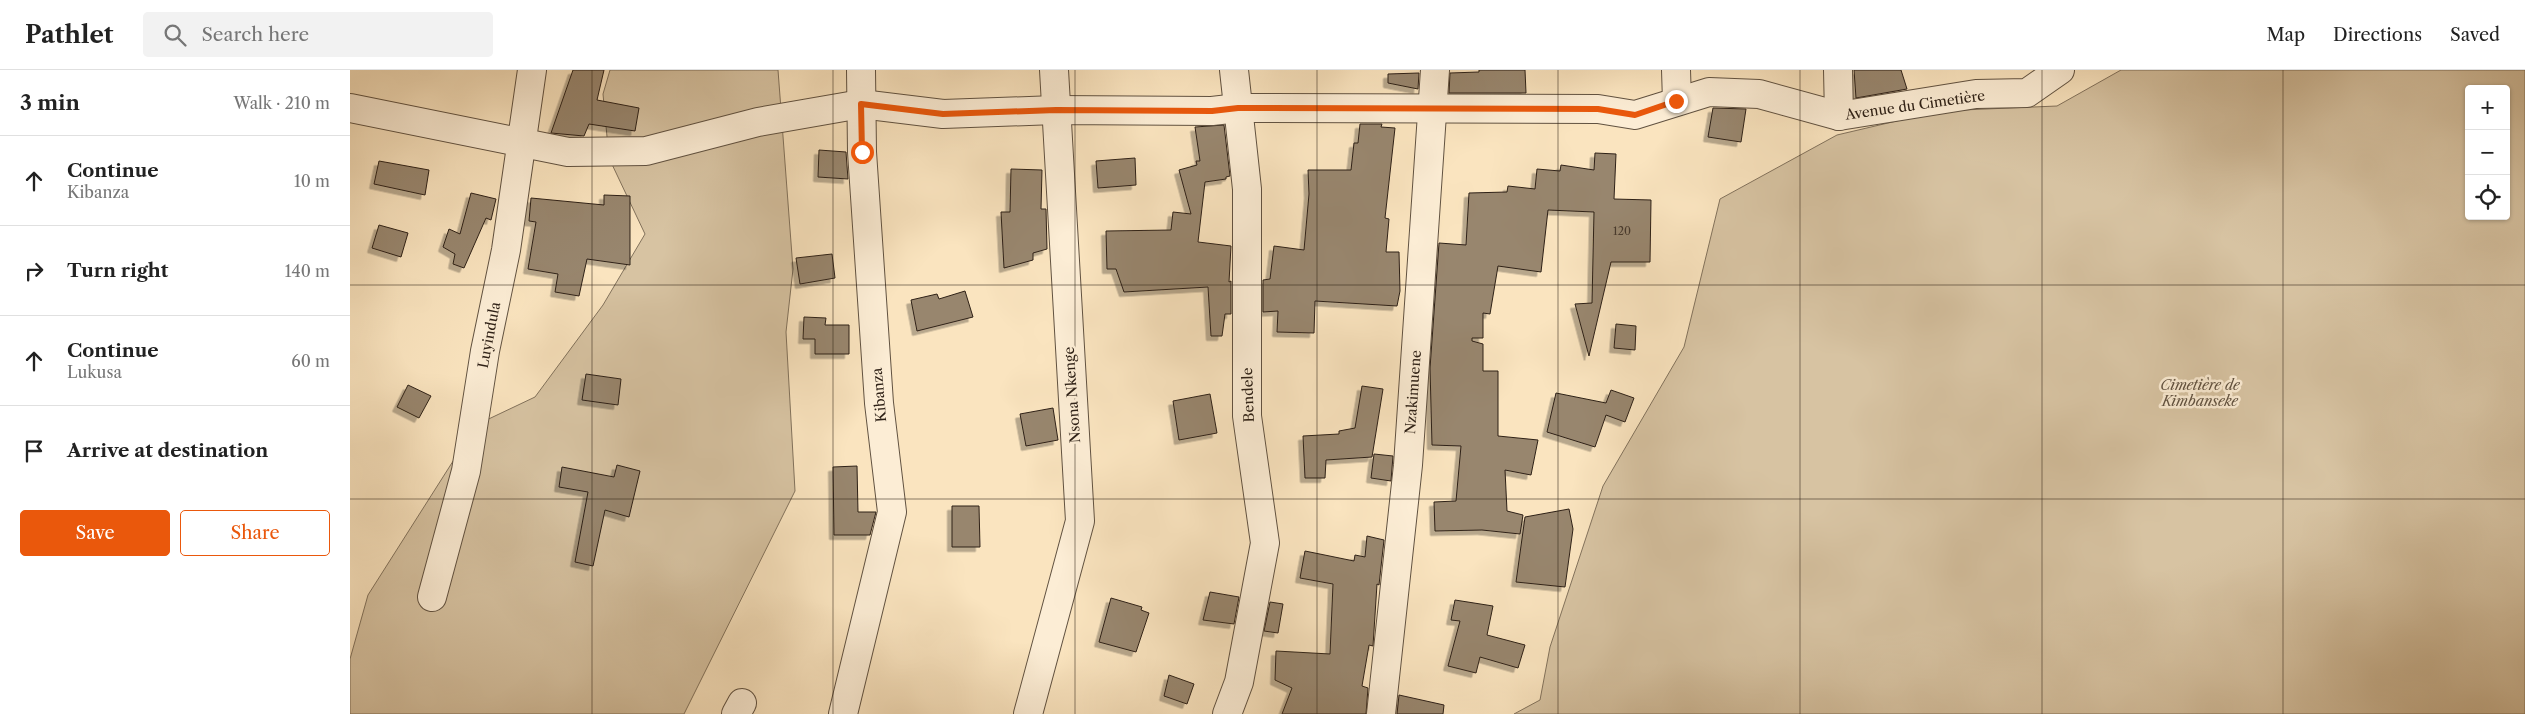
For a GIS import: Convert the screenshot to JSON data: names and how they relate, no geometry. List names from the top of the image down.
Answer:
{
  "streets": {
    "street": [
      "Avenue du Cimetière",
      "Luyindula",
      "Nzakimuene",
      "Kibanza",
      "Nsona Nkenge",
      "Bendele"
    ]
  },
  "crossings": [
    ["Avenue du Cimetière", "Luyindula"],
    ["Avenue du Cimetière", "Nzakimuene"],
    ["Avenue du Cimetière", "Kibanza"],
    ["Avenue du Cimetière", "Nsona Nkenge"],
    ["Avenue du Cimetière", "Bendele"]
  ],
  "parks": ["Cimetière de Kimbanseke"],
  "house_numbers": ["120"],
  "page": {
    "header": "Pathlet",
    "search": "Search here",
    "nav": ["Map", "Directions", "Saved"],
    "heading": ["3 min", "Walk · 210 m"],
    "map_buttons": ["+", "−"],
    "list": [
      ["Continue", "Kibanza", "10 m"],
      ["Turn right", "140 m"],
      ["Continue", "Lukusa", "60 m"],
      "Arrive at destination"
    ],
    "buttons": ["Save", "Share"]
  }
}
